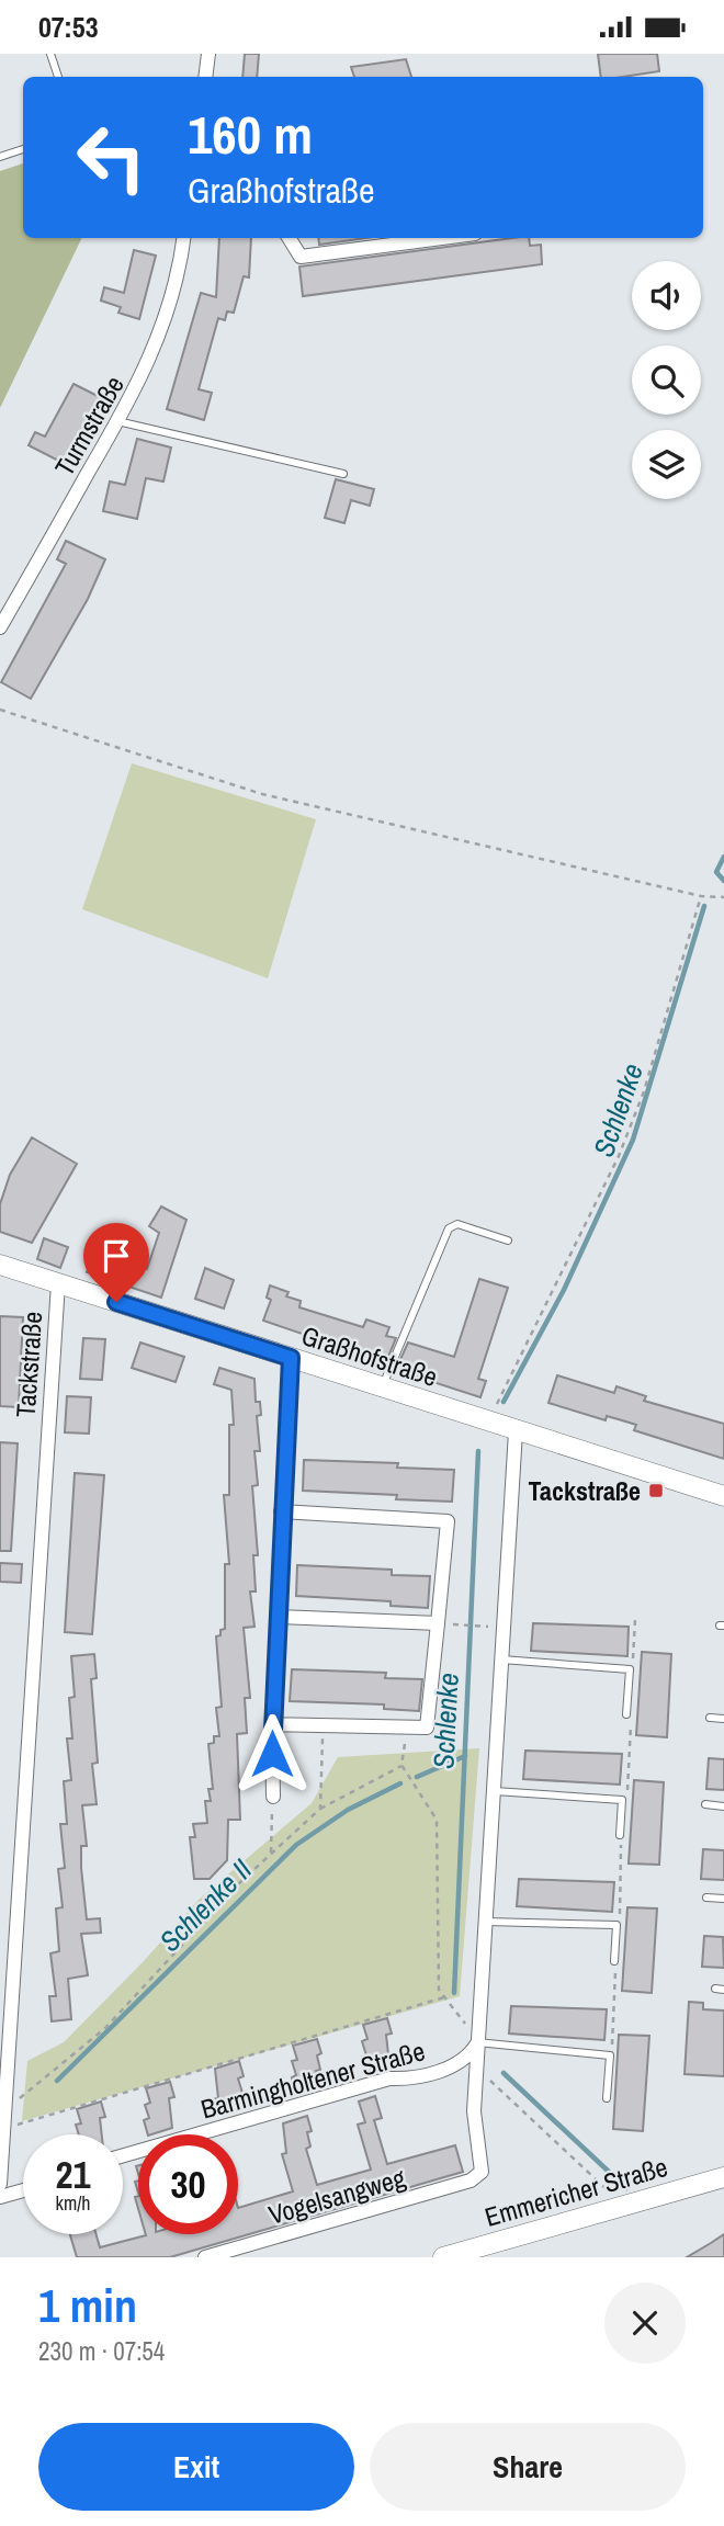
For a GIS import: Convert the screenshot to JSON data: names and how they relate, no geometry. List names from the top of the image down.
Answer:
{
  "streets": {
    "street": [
      "Turmstraße",
      "Graßhofstraße",
      "Tackstraße",
      "Barmingholtener Straße",
      "Emmericher Straße",
      "Vogelsangweg"
    ]
  },
  "crossings": [
    ["Graßhofstraße", "Tackstraße"],
    ["Barmingholtener Straße", "Vogelsangweg"]
  ],
  "water": ["Schlenke", "Schlenke II"],
  "places": {
    "transit": ["Tackstraße"]
  },
  "page": {
    "status": "07:53",
    "turn": ["160 m", "Graßhofstraße"],
    "speed": "21 km/h",
    "limit": "30",
    "heading": ["1 min", "230 m · 07:54"],
    "buttons": ["Exit", "Share"]
  }
}
